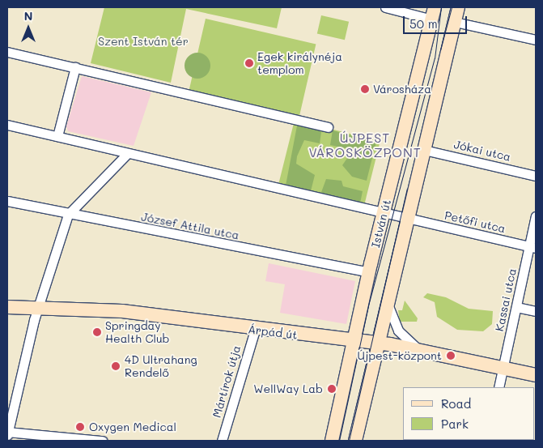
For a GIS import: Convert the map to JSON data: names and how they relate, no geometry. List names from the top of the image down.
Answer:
{
  "streets": {
    "main road": ["István út", "Árpád út"],
    "street": [
      "Jókai utca",
      "Petőfi utca",
      "József Attila utca",
      "Kassai utca",
      "Mártírok útja"
    ]
  },
  "crossings": [
    ["Petőfi utca", "István út"],
    ["Petőfi utca", "Kassai utca"],
    ["István út", "József Attila utca"],
    ["István út", "Árpád út"],
    ["Kassai utca", "Árpád út"],
    ["Árpád út", "Mártírok útja"]
  ],
  "districts": ["ÚJPEST VÁROSKÖZPONT"],
  "parks": ["Szent István tér"],
  "places": [
    "Egek királynéja templom",
    "Városháza",
    "Springday Health Club",
    "Újpest-központ",
    "4D Ultrahang Rendelő",
    "WellWay Lab",
    "Oxygen Medical"
  ],
  "legend": ["Road", "Park"],
  "scale_bar": "50 m",
  "north": "top"
}
